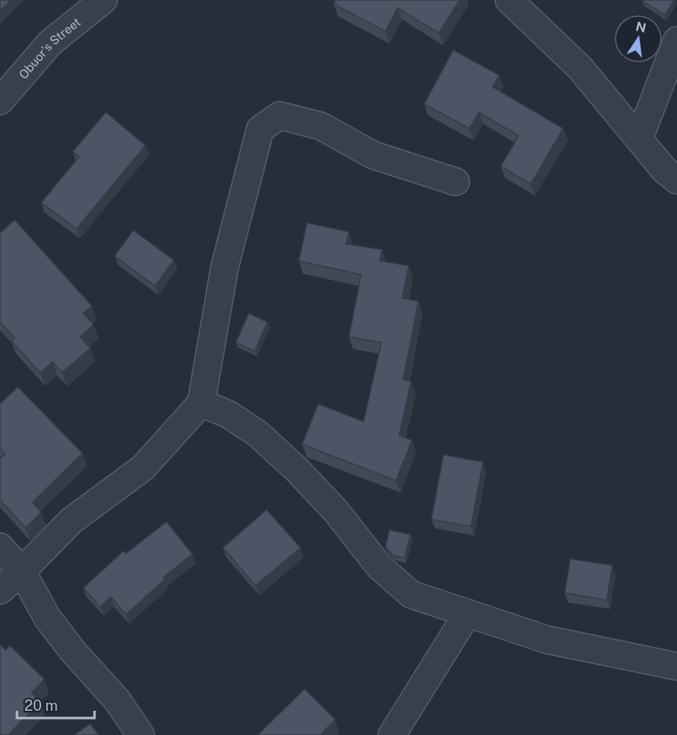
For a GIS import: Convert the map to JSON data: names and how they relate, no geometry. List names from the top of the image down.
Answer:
{
  "streets": {
    "street": ["Obuor’s Street"]
  },
  "scale_bar": "20 m",
  "north": "top"
}
